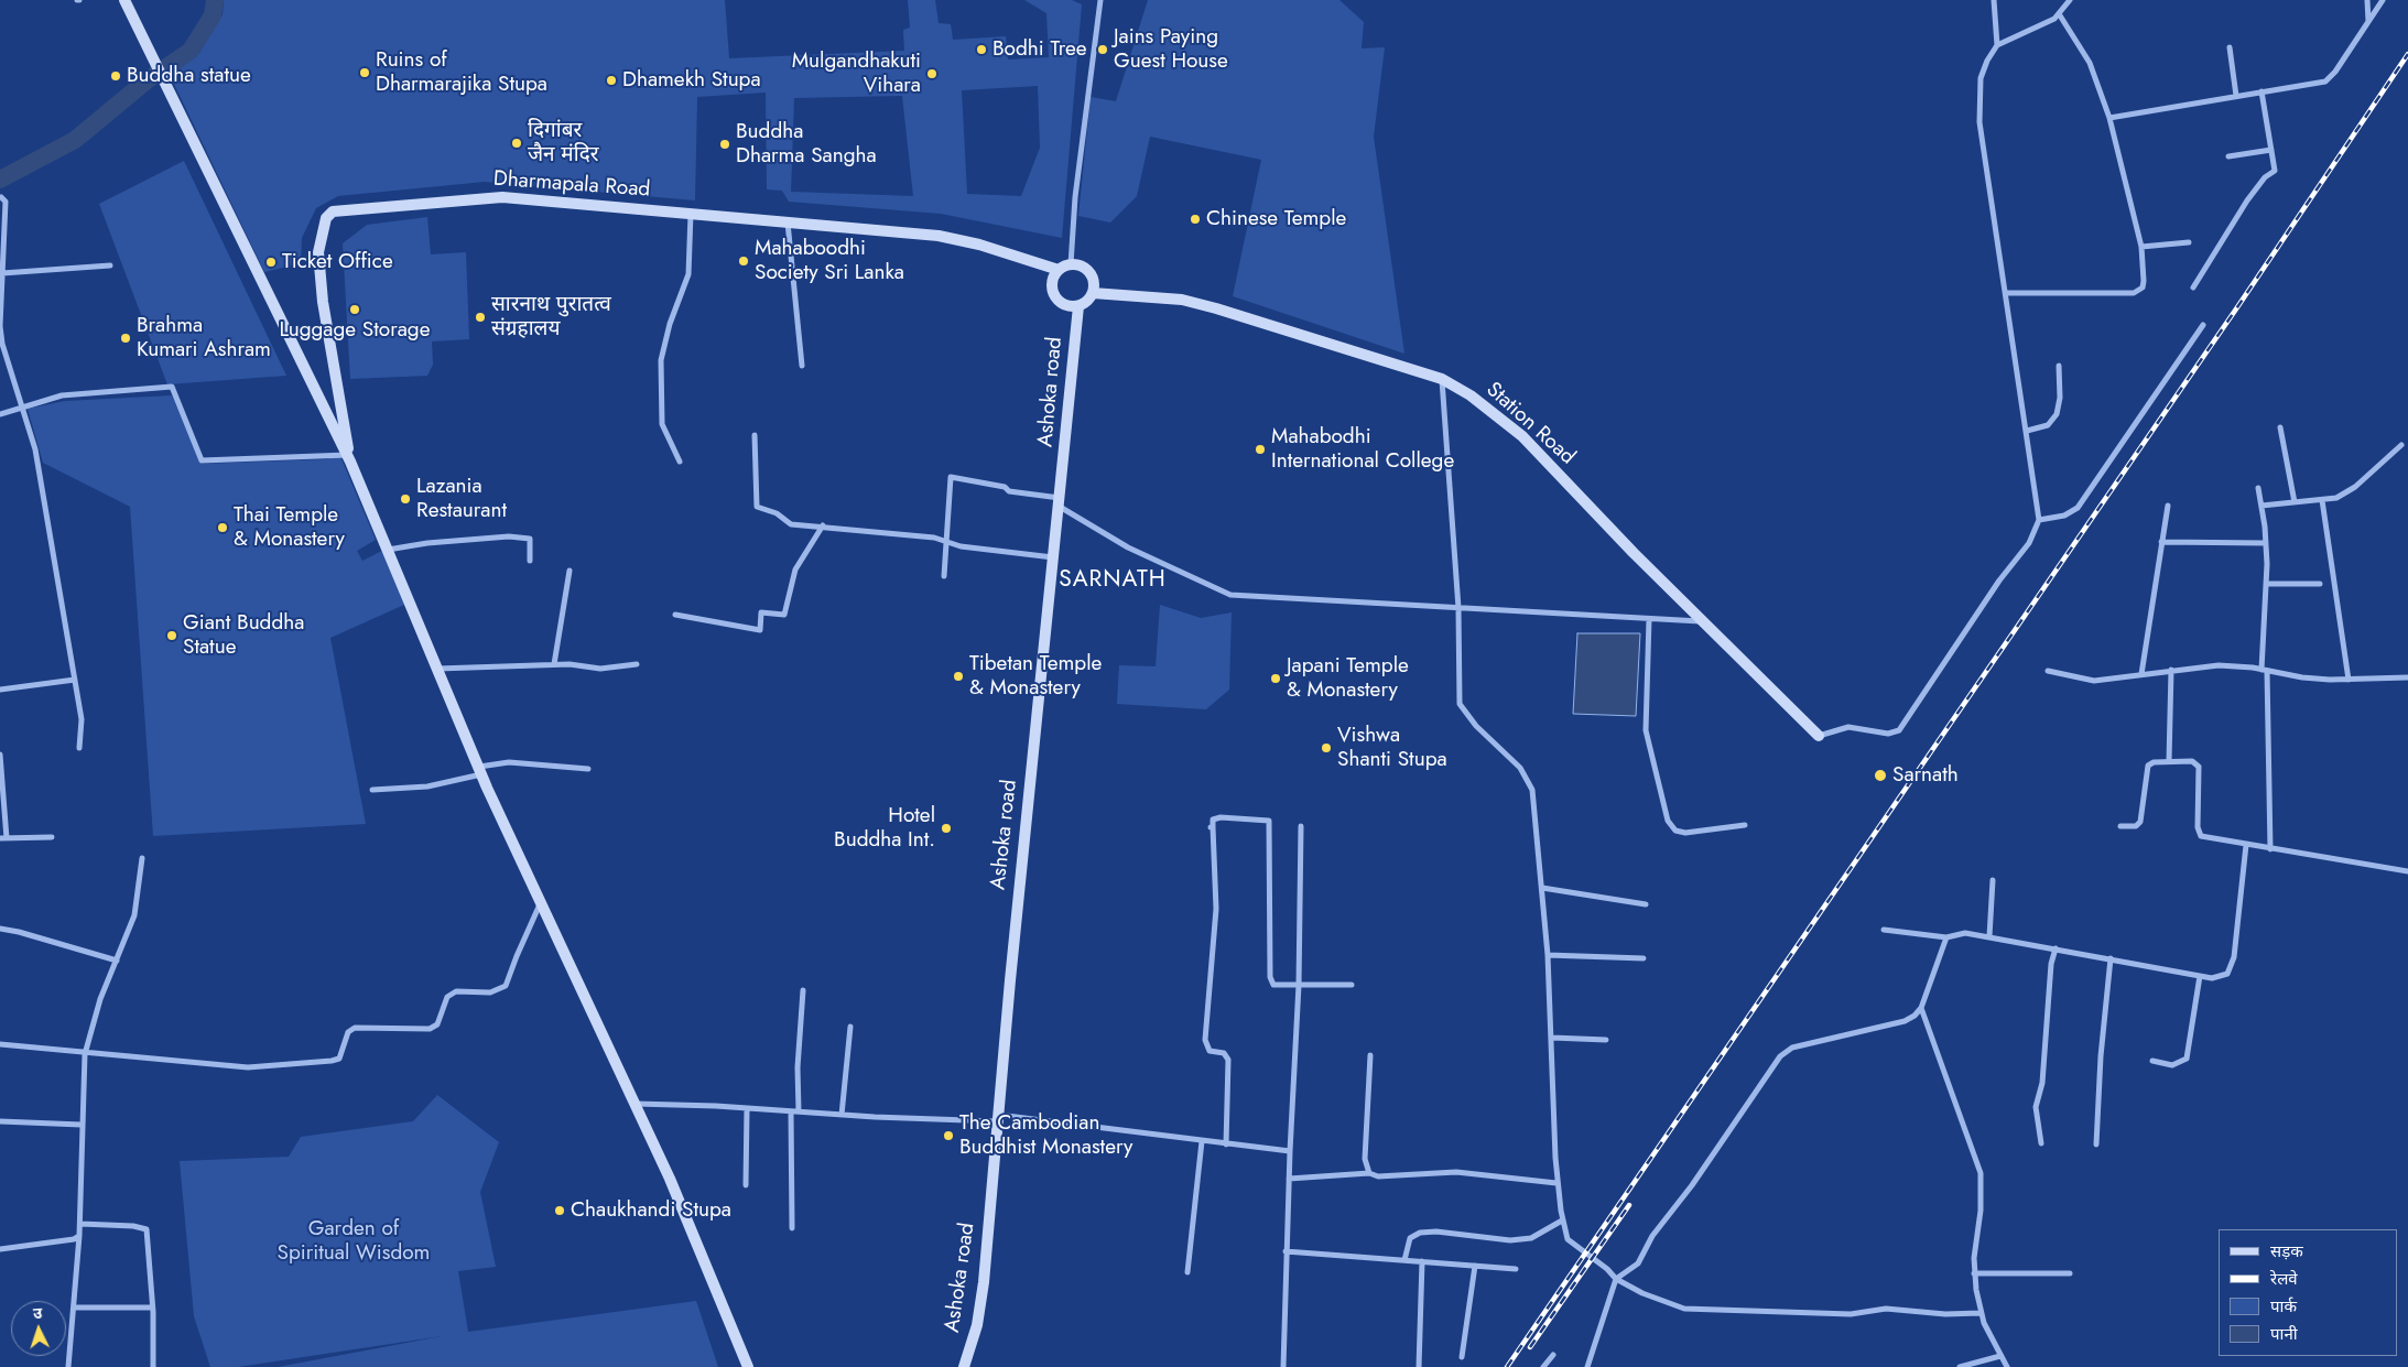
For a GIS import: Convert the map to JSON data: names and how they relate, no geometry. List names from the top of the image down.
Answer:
{
  "streets": {
    "street": ["Dharmapala Road", "Ashoka road", "Station Road"]
  },
  "crossings": [
    ["Dharmapala Road", "Ashoka road"],
    ["Dharmapala Road", "Station Road"],
    ["Ashoka road", "Station Road"]
  ],
  "districts": ["SARNATH"],
  "parks": ["Garden of Spiritual Wisdom"],
  "places": [
    "Bodhi Tree",
    "Jains Paying Guest House",
    "Ruins of Dharmarajika Stupa",
    "Mulgandhakuti Vihara",
    "Buddha statue",
    "Dhamekh Stupa",
    "दिगांबर जैन मंदिर",
    "Buddha Dharma Sangha",
    "Chinese Temple",
    "Mahaboodhi Society Sri Lanka",
    "Ticket Office",
    "Luggage Storage",
    "सारनाथ पुरातत्व संग्रहालय",
    "Brahma Kumari Ashram",
    "Mahabodhi International College",
    "Lazania Restaurant",
    "Thai Temple & Monastery",
    "Giant Buddha Statue",
    "Tibetan Temple & Monastery",
    "Japani Temple & Monastery",
    "Vishwa Shanti Stupa",
    "Sarnath",
    "Hotel Buddha Int.",
    "The Cambodian Buddhist Monastery",
    "Chaukhandi Stupa"
  ],
  "legend": [
    "सड़क",
    "रेलवे",
    "पार्क",
    "पानी"
  ],
  "north": "top"
}
